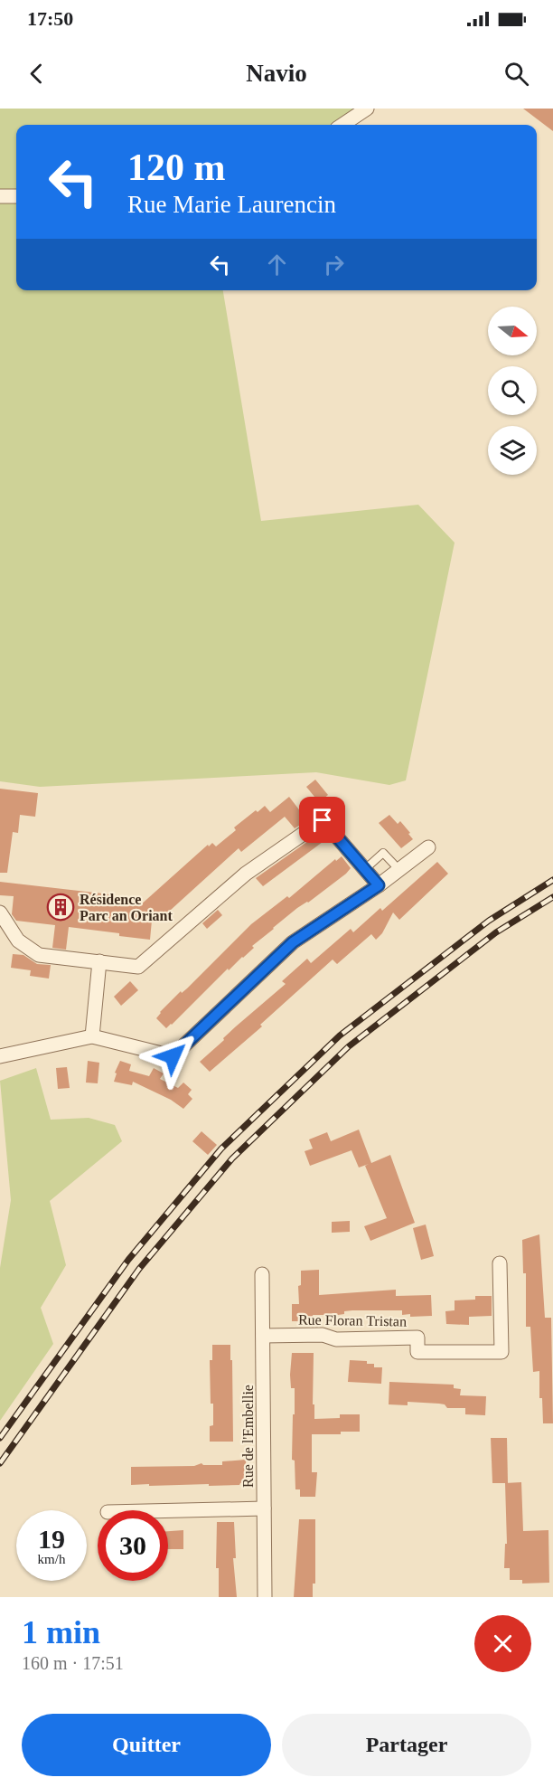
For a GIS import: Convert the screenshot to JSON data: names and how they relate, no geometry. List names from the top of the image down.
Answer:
{
  "streets": {
    "street": ["Rue Floran Tristan", "Rue de l'Embellie"]
  },
  "crossings": [
    ["Rue Floran Tristan", "Rue de l'Embellie"]
  ],
  "places": {
    "building": ["Résidence Parc an Oriant"]
  },
  "north": "right",
  "page": {
    "status": "17:50",
    "header": "Navio",
    "turn": ["120 m", "Rue Marie Laurencin"],
    "speed": "19 km/h",
    "limit": "30",
    "heading": ["1 min", "160 m · 17:51"],
    "buttons": ["Quitter", "Partager"]
  }
}
